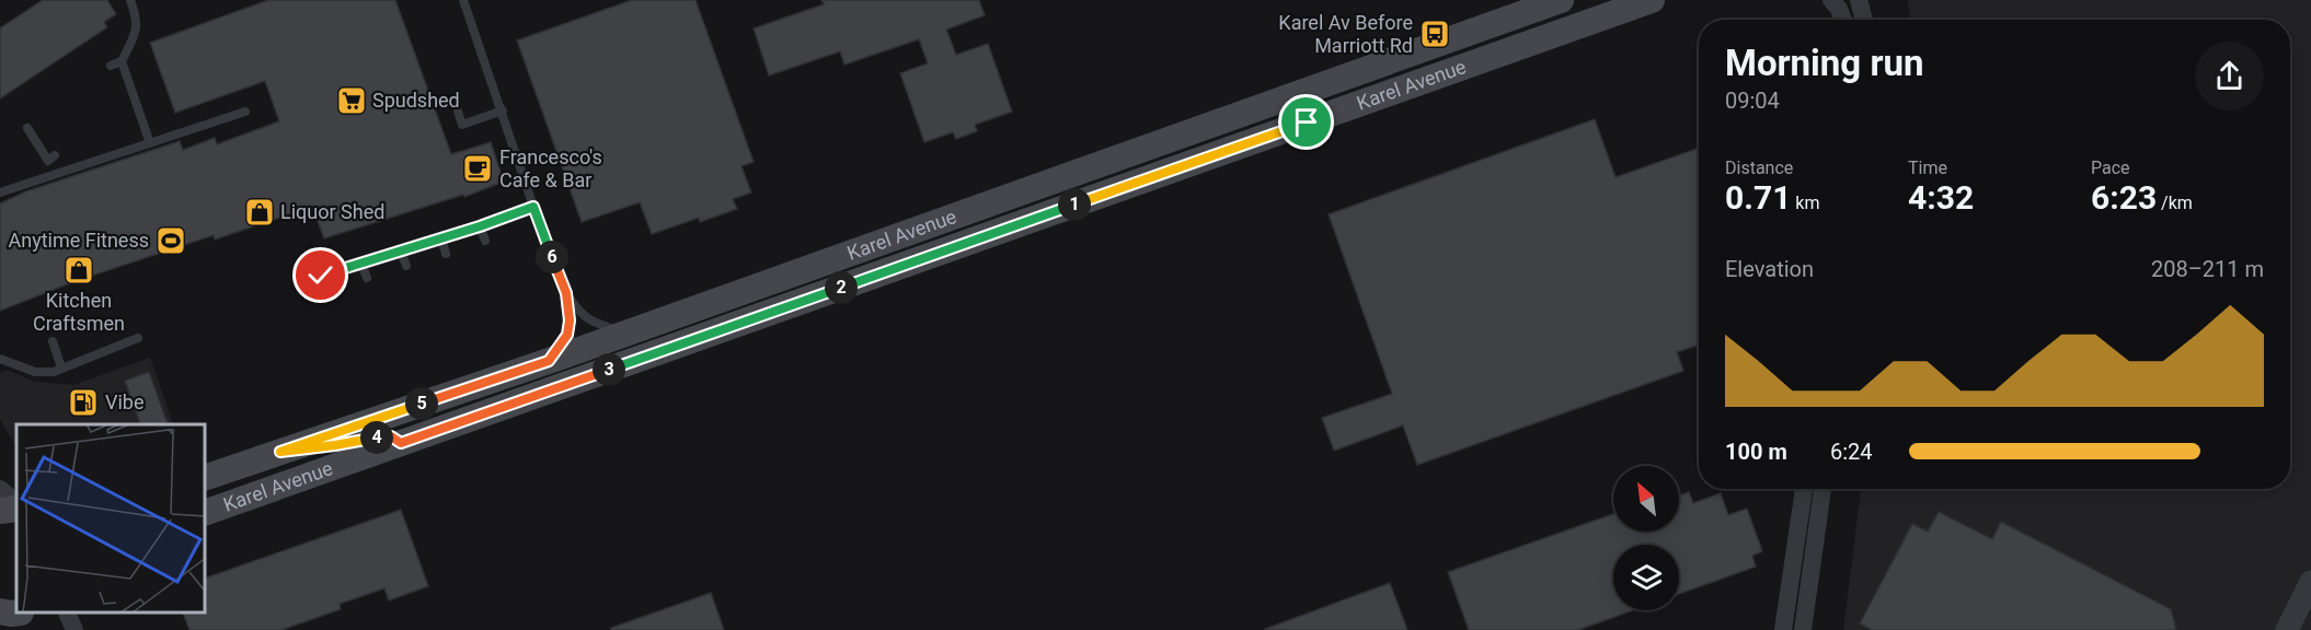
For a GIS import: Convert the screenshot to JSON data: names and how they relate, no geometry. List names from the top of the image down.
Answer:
{
  "streets": {
    "main road": ["Karel Avenue"]
  },
  "places": {
    "bus stop": ["Karel Av Before Marriott Rd"],
    "supermarket": ["Spudshed"],
    "cafe": ["Francesco's Cafe & Bar"],
    "shop": ["Liquor Shed", "Kitchen Craftsmen"],
    "sports": ["Anytime Fitness"],
    "fuel station": ["Vibe"]
  },
  "north": "top left",
  "page": {
    "heading": ["Morning run", "09:04"],
    "stats": [
      ["Distance", "0.71 km"],
      ["Time", "4:32"],
      ["Pace", "6:23 /km"]
    ],
    "pins": [
      "1",
      "6",
      "2",
      "3",
      "5",
      "4"
    ],
    "chart": ["Elevation", "208–211 m"],
    "list": [
      {
        "name": "100 m",
        "note": "6:24"
      }
    ]
  }
}
